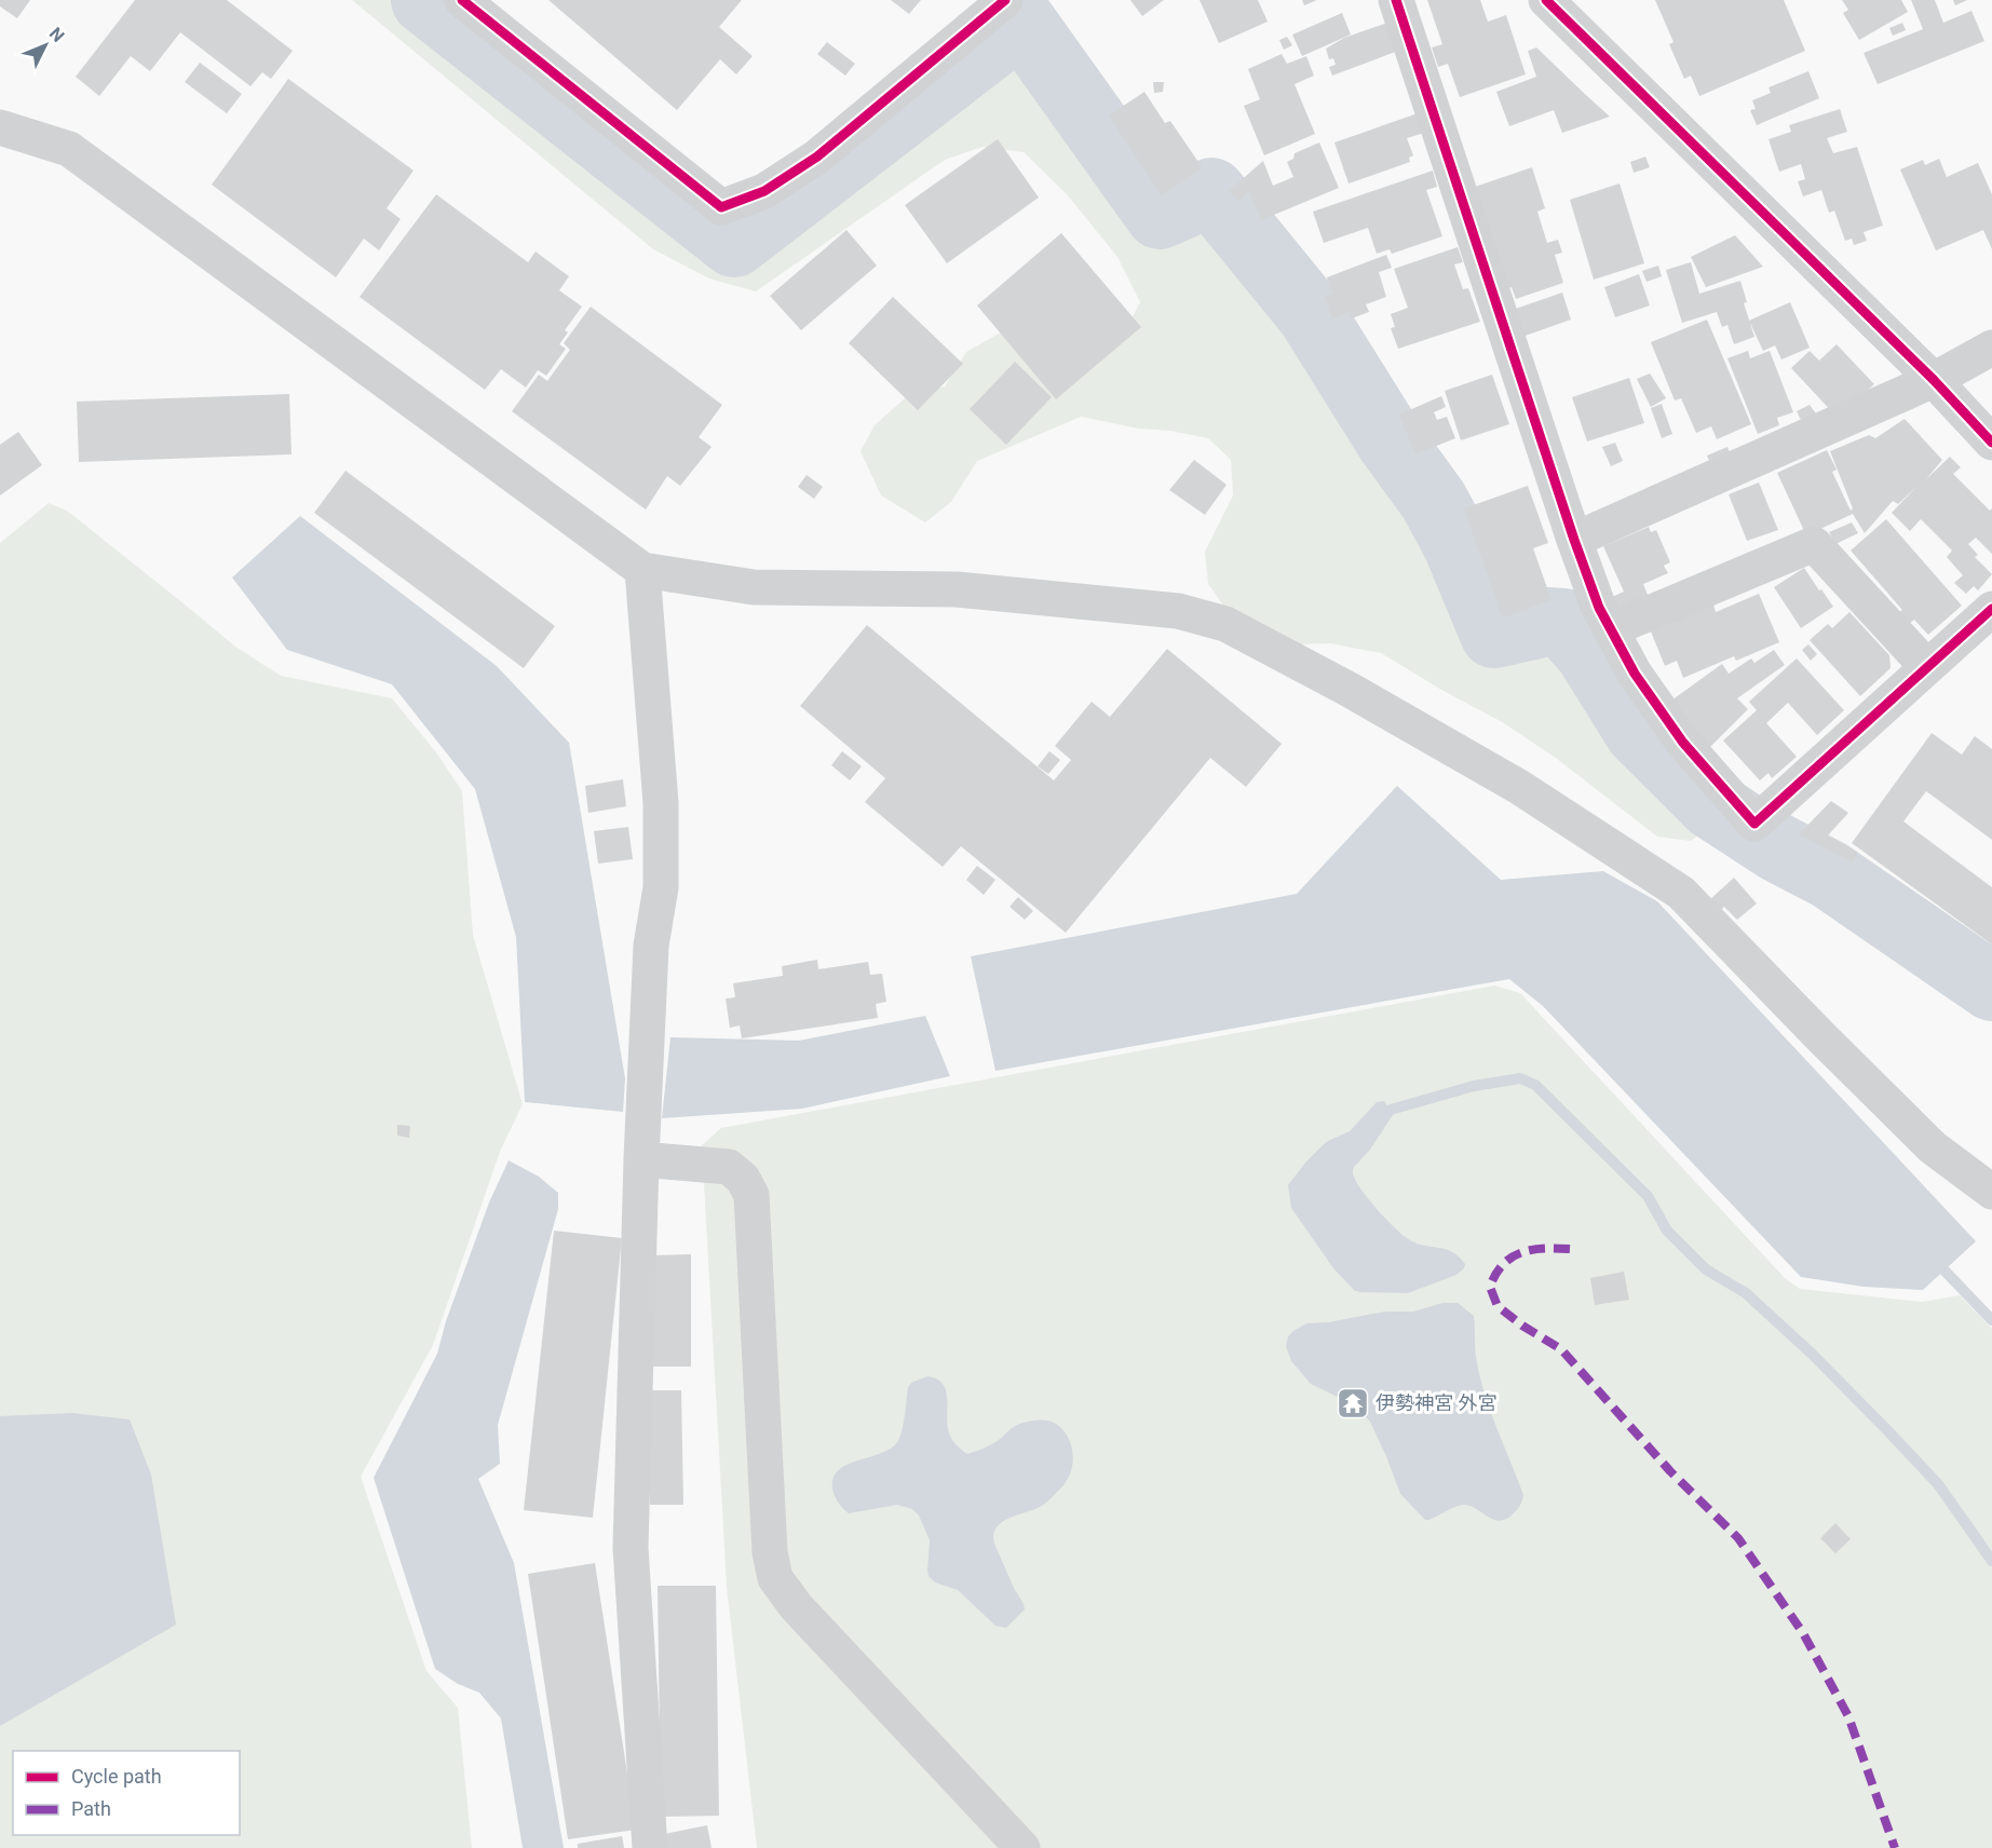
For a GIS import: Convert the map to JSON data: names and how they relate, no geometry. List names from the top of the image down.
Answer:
{
  "places": {
    "temple": ["伊勢神宮 外宮"]
  },
  "legend": ["Cycle path", "Path"],
  "north": "top right"
}
